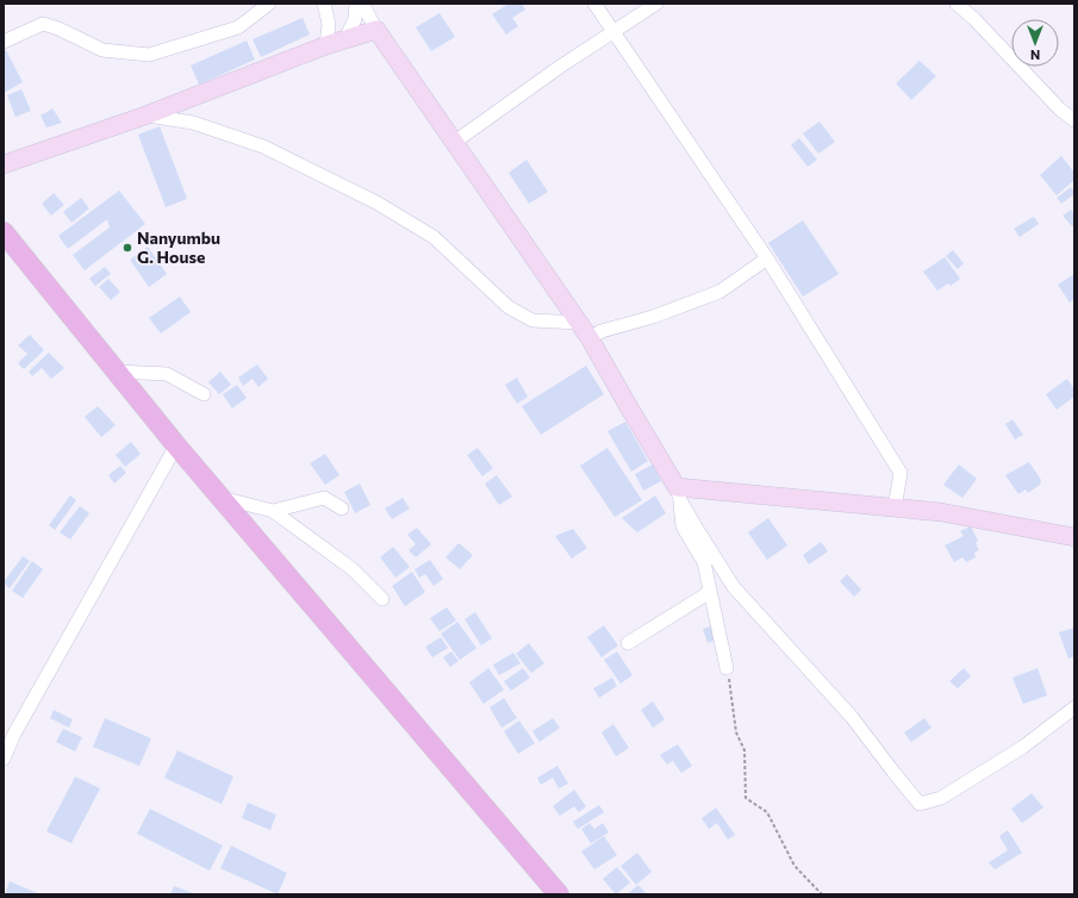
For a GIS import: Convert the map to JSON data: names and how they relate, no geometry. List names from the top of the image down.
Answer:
{
  "places": ["Nanyumbu G. House"],
  "north": "bottom"
}
